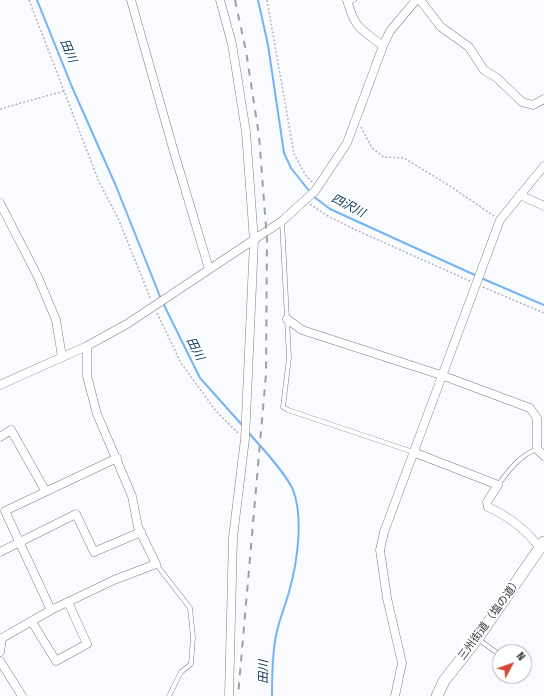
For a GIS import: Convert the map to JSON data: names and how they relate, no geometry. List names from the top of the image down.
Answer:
{
  "streets": {
    "street": ["三州街道（塩の道）"]
  },
  "water": ["田川", "四沢川"],
  "north": "top right"
}
